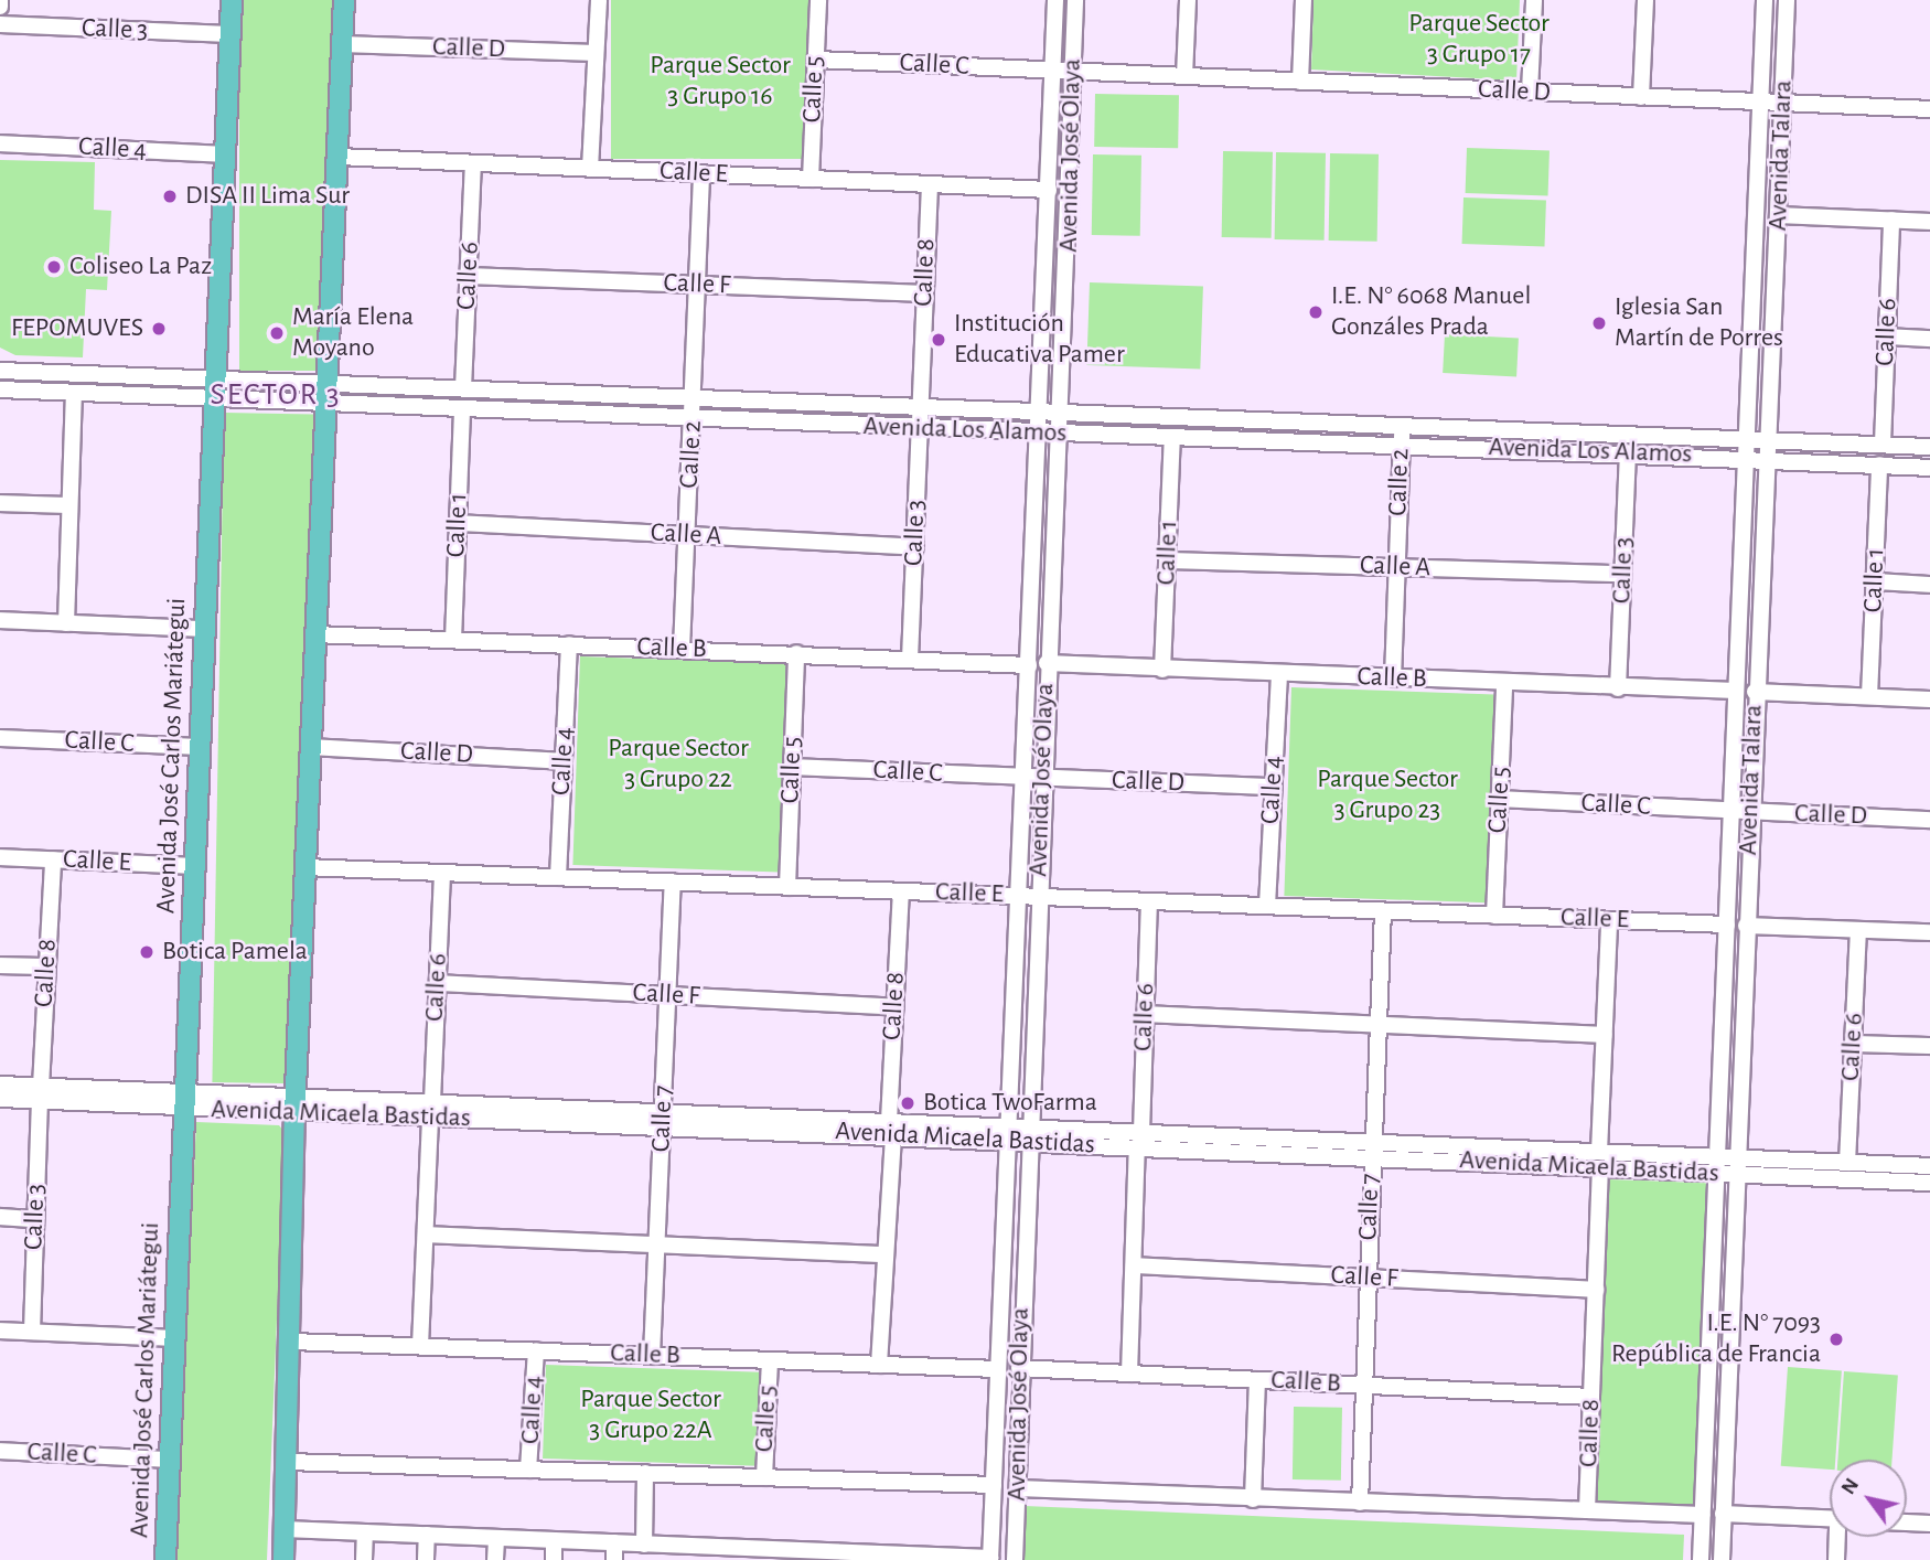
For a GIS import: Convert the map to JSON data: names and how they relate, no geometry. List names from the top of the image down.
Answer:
{
  "streets": {
    "main road": ["Avenida José Carlos Mariátegui"],
    "street": [
      "Calle 3",
      "Calle D",
      "Calle C",
      "Calle 5",
      "Calle 4",
      "Avenida José Olaya",
      "Avenida Talara",
      "Calle E",
      "Calle 8",
      "Calle 6",
      "Calle F",
      "Avenida Los Alamos",
      "Calle 2",
      "Calle 1",
      "Calle A",
      "Calle B",
      "Avenida Micaela Bastidas",
      "Calle 7"
    ]
  },
  "crossings": [
    ["Calle 3", "Calle 8"],
    ["Calle 3", "Avenida Los Alamos"],
    ["Calle 3", "Calle A"],
    ["Calle 3", "Calle B"],
    ["Calle 3", "Avenida José Carlos Mariátegui"],
    ["Calle 3", "Avenida Micaela Bastidas"],
    ["Calle D", "Calle C"],
    ["Calle D", "Calle 4"],
    ["Calle D", "Avenida José Olaya"],
    ["Calle D", "Avenida Talara"],
    ["Calle C", "Calle 5"],
    ["Calle C", "Avenida José Olaya"],
    ["Calle C", "Avenida Talara"],
    ["Calle C", "Avenida José Carlos Mariátegui"],
    ["Calle 5", "Calle E"],
    ["Calle 5", "Calle B"],
    ["Calle 4", "Calle E"],
    ["Calle 4", "Calle B"],
    ["Calle 4", "Avenida José Carlos Mariátegui"],
    ["Avenida José Olaya", "Calle E"],
    ["Avenida José Olaya", "Avenida Los Alamos"],
    ["Avenida José Olaya", "Calle B"],
    ["Avenida José Olaya", "Avenida Micaela Bastidas"],
    ["Avenida Talara", "Calle E"],
    ["Avenida Talara", "Avenida Los Alamos"],
    ["Avenida Talara", "Calle B"],
    ["Avenida Talara", "Avenida Micaela Bastidas"],
    ["Calle E", "Calle 8"],
    ["Calle E", "Calle 6"],
    ["Calle E", "Avenida José Carlos Mariátegui"],
    ["Calle E", "Calle 7"],
    ["Calle 8", "Calle F"],
    ["Calle 8", "Avenida Los Alamos"],
    ["Calle 8", "Calle B"],
    ["Calle 8", "Avenida Micaela Bastidas"],
    ["Calle 6", "Calle F"],
    ["Calle 6", "Avenida Los Alamos"],
    ["Calle 6", "Calle B"],
    ["Calle 6", "Avenida Micaela Bastidas"],
    ["Calle F", "Calle 7"],
    ["Avenida Los Alamos", "Calle 2"],
    ["Avenida Los Alamos", "Calle 1"],
    ["Avenida Los Alamos", "Avenida José Carlos Mariátegui"],
    ["Calle 2", "Calle A"],
    ["Calle 2", "Calle B"],
    ["Calle 1", "Calle A"],
    ["Calle 1", "Calle B"],
    ["Calle B", "Calle 7"],
    ["Avenida José Carlos Mariátegui", "Avenida Micaela Bastidas"],
    ["Avenida Micaela Bastidas", "Calle 7"]
  ],
  "districts": ["SECTOR 3"],
  "parks": [
    "Parque Sector 3 Grupo 17",
    "Parque Sector 3 Grupo 16",
    "Parque Sector 3 Grupo 22",
    "Parque Sector 3 Grupo 23",
    "Parque Sector 3 Grupo 22A"
  ],
  "places": [
    "DISA II Lima Sur",
    "Coliseo La Paz",
    "I.E. N° 6068 Manuel Gonzáles Prada",
    "Iglesia San Martín de Porres",
    "FEPOMUVES",
    "María Elena Moyano",
    "Institución Educativa Pamer",
    "Botica Pamela",
    "Botica TwoFarma",
    "I.E. N° 7093 República de Francia"
  ],
  "north": "top left"
}
